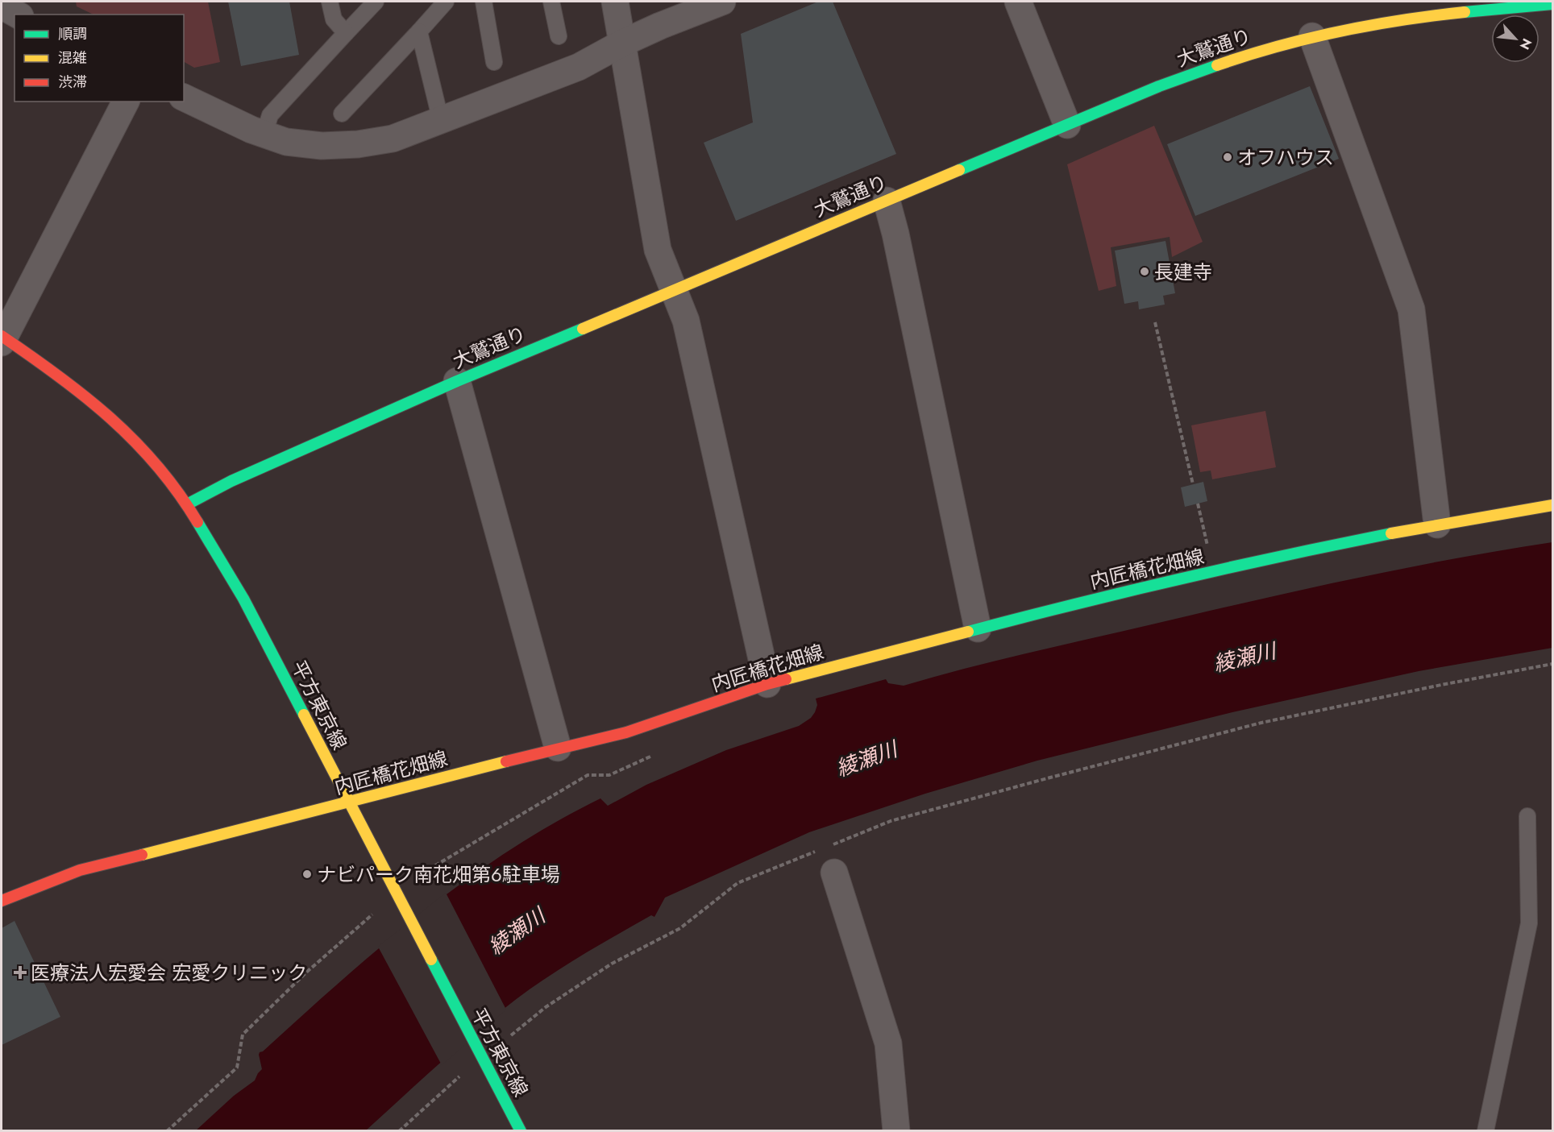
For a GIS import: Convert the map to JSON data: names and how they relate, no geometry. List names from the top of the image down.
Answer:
{
  "streets": {
    "main road": ["大鷲通り", "内匠橋花畑線", "平方東京線"]
  },
  "crossings": [
    ["大鷲通り", "平方東京線"],
    ["内匠橋花畑線", "平方東京線"]
  ],
  "water": ["綾瀬川"],
  "places": {
    "other": ["オフハウス", "長建寺", "ナビパーク南花畑第6駐車場"],
    "health": ["医療法人宏愛会 宏愛クリニック"]
  },
  "legend": ["順調", "混雑", "渋滞"],
  "north": "bottom right"
}
